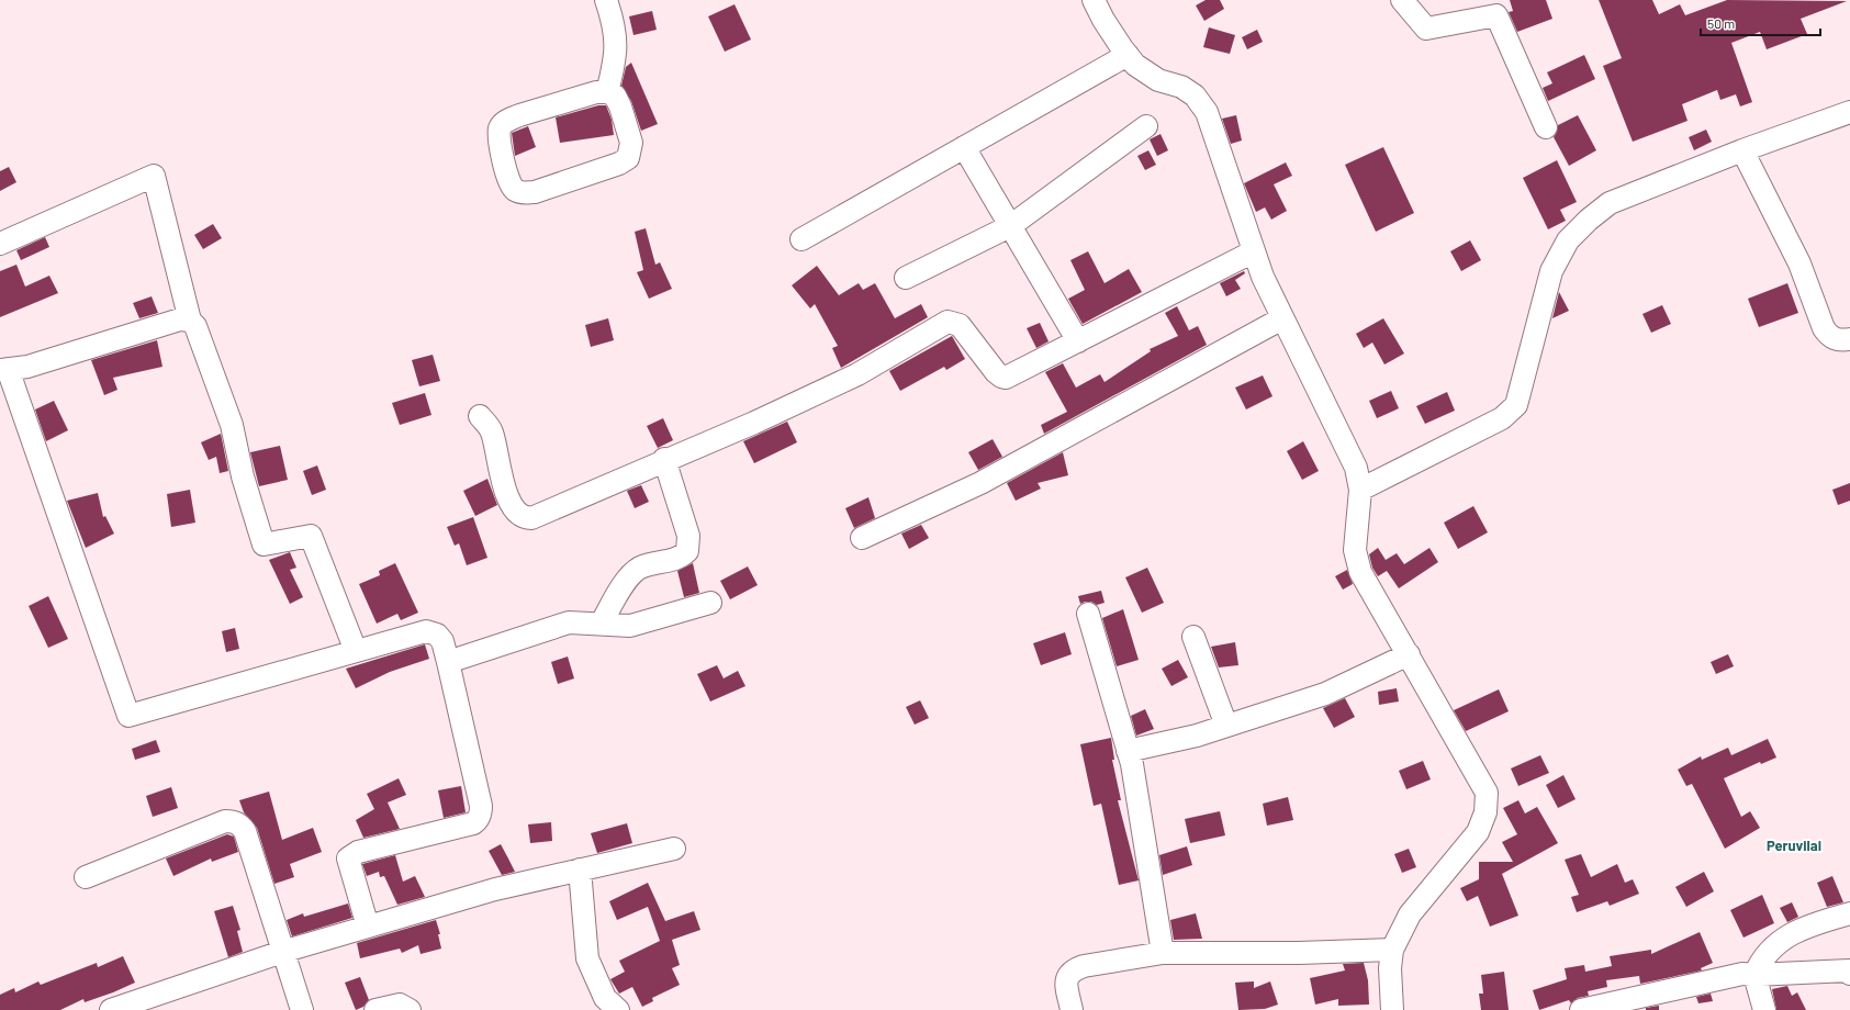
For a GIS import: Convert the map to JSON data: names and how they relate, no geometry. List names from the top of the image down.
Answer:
{
  "districts": ["Peruvilai"],
  "scale_bar": "50 m"
}
